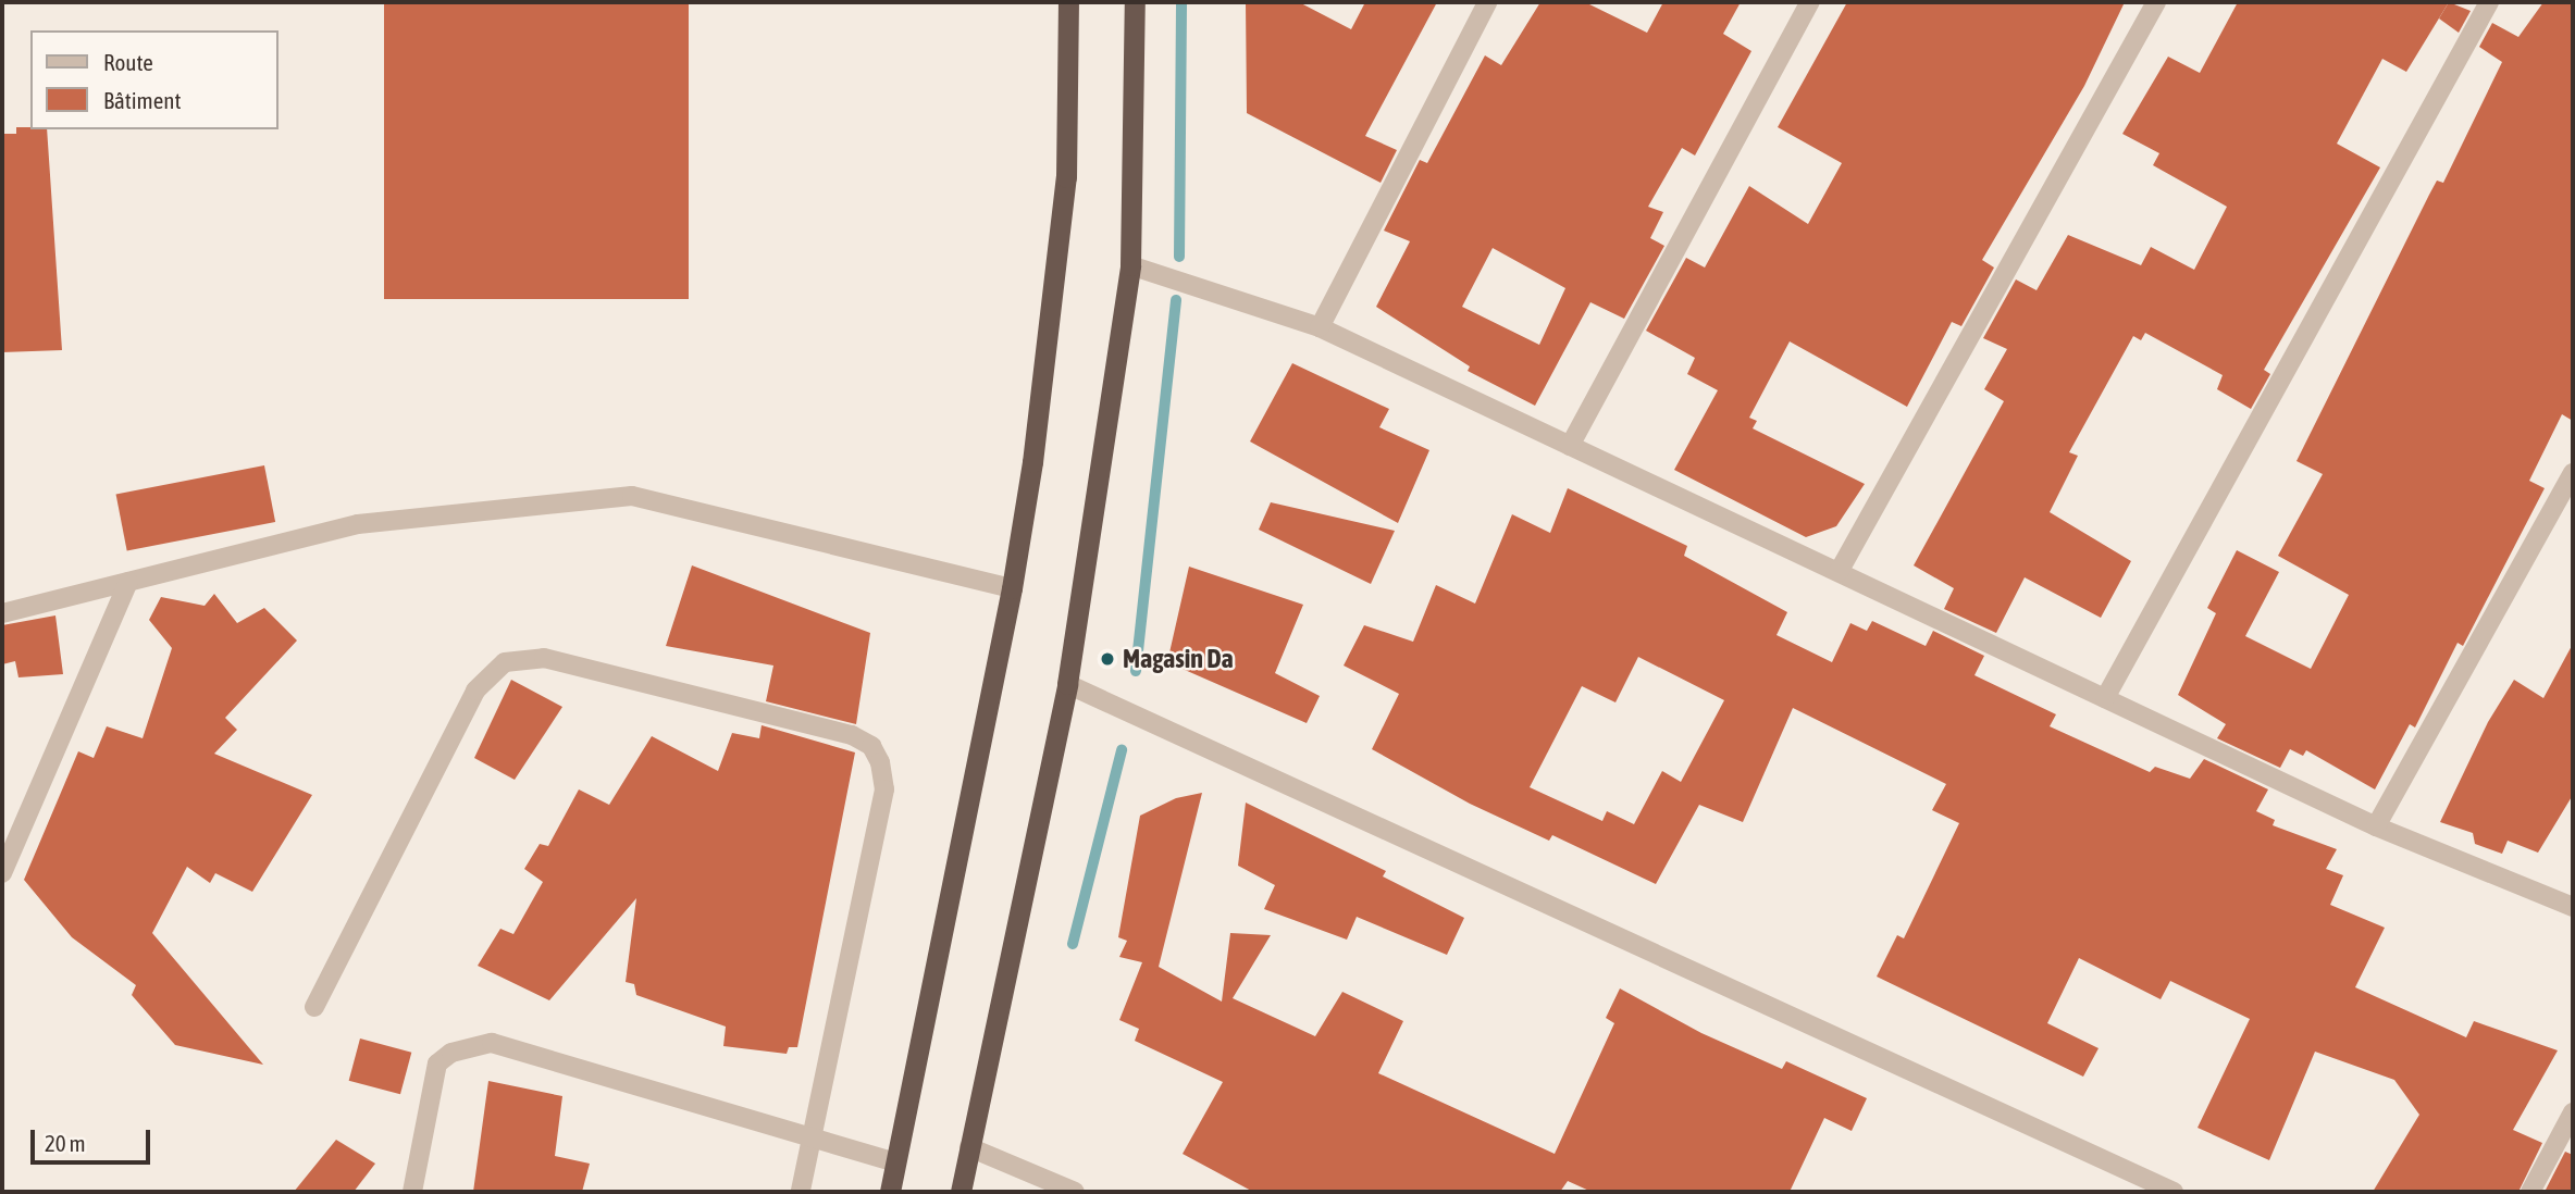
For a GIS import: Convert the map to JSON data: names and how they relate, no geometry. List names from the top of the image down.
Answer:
{
  "places": ["Magasin Da"],
  "legend": ["Route", "Bâtiment"],
  "scale_bar": "20 m"
}
